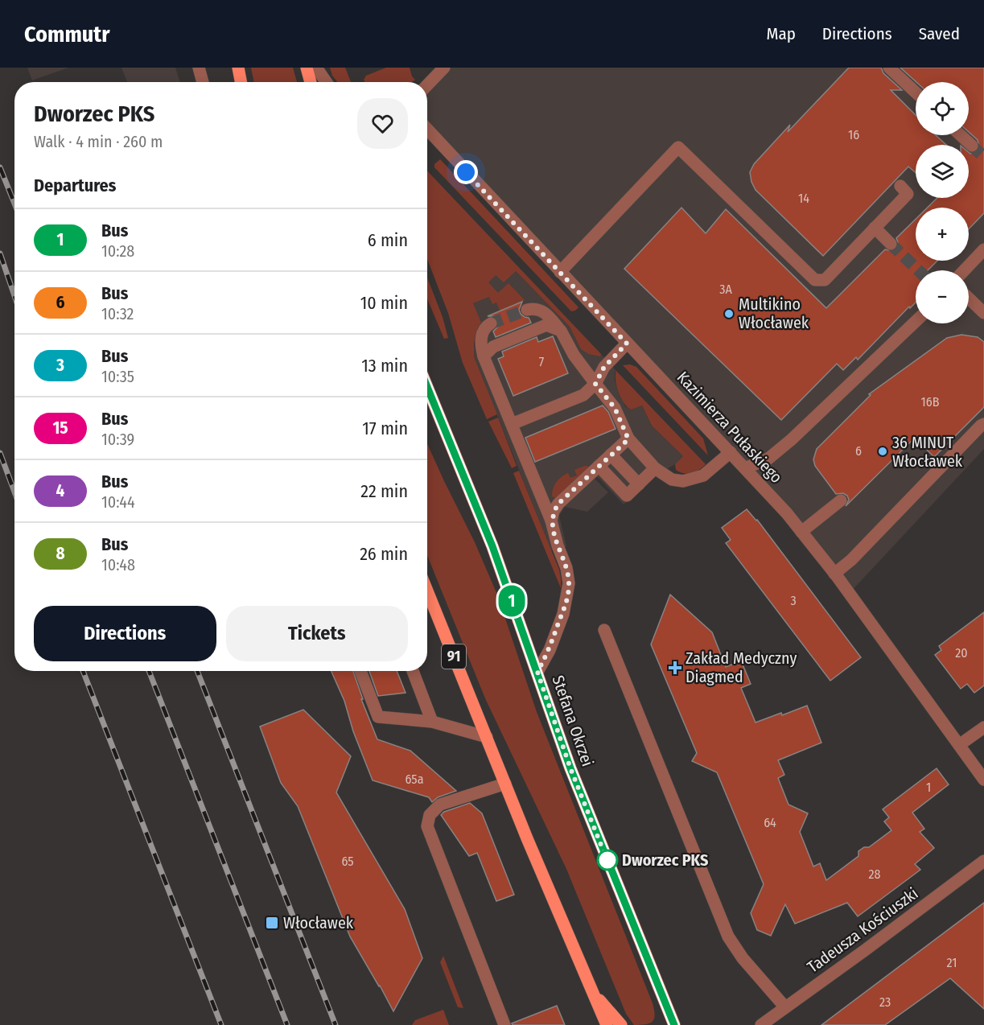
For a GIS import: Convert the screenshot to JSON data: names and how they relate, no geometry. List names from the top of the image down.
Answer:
{
  "streets": {
    "main road": ["91", "Stefana Okrzei"],
    "street": ["Kazimierza Pułaskiego", "Tadeusza Kościuszki"]
  },
  "places": {
    "other": ["Multikino Włocławek", "36 MINUT Włocławek", "Dworzec PKS"],
    "health": ["Zakład Medyczny Diagmed"],
    "transit": ["Włocławek"]
  },
  "lines": ["bus line 1"],
  "house_numbers": [
    "16",
    "14",
    "3A",
    "7",
    "16B",
    "6",
    "3",
    "20",
    "65a",
    "1",
    "64",
    "65",
    "28",
    "21",
    "23"
  ],
  "page": {
    "header": "Commutr",
    "nav": ["Map", "Directions", "Saved"],
    "on_map": "1",
    "map_buttons": ["+", "−"],
    "heading": [
      ["Dworzec PKS", "Walk · 4 min · 260 m"],
      "Departures"
    ],
    "list": [
      {
        "mark": "1",
        "name": "Bus",
        "note": "10:28",
        "value": "6 min"
      },
      {
        "mark": "6",
        "name": "Bus",
        "note": "10:32",
        "value": "10 min"
      },
      {
        "mark": "3",
        "name": "Bus",
        "note": "10:35",
        "value": "13 min"
      },
      {
        "mark": "15",
        "name": "Bus",
        "note": "10:39",
        "value": "17 min"
      },
      {
        "mark": "4",
        "name": "Bus",
        "note": "10:44",
        "value": "22 min"
      },
      {
        "mark": "8",
        "name": "Bus",
        "note": "10:48",
        "value": "26 min"
      }
    ],
    "buttons": ["Directions", "Tickets"]
  }
}
